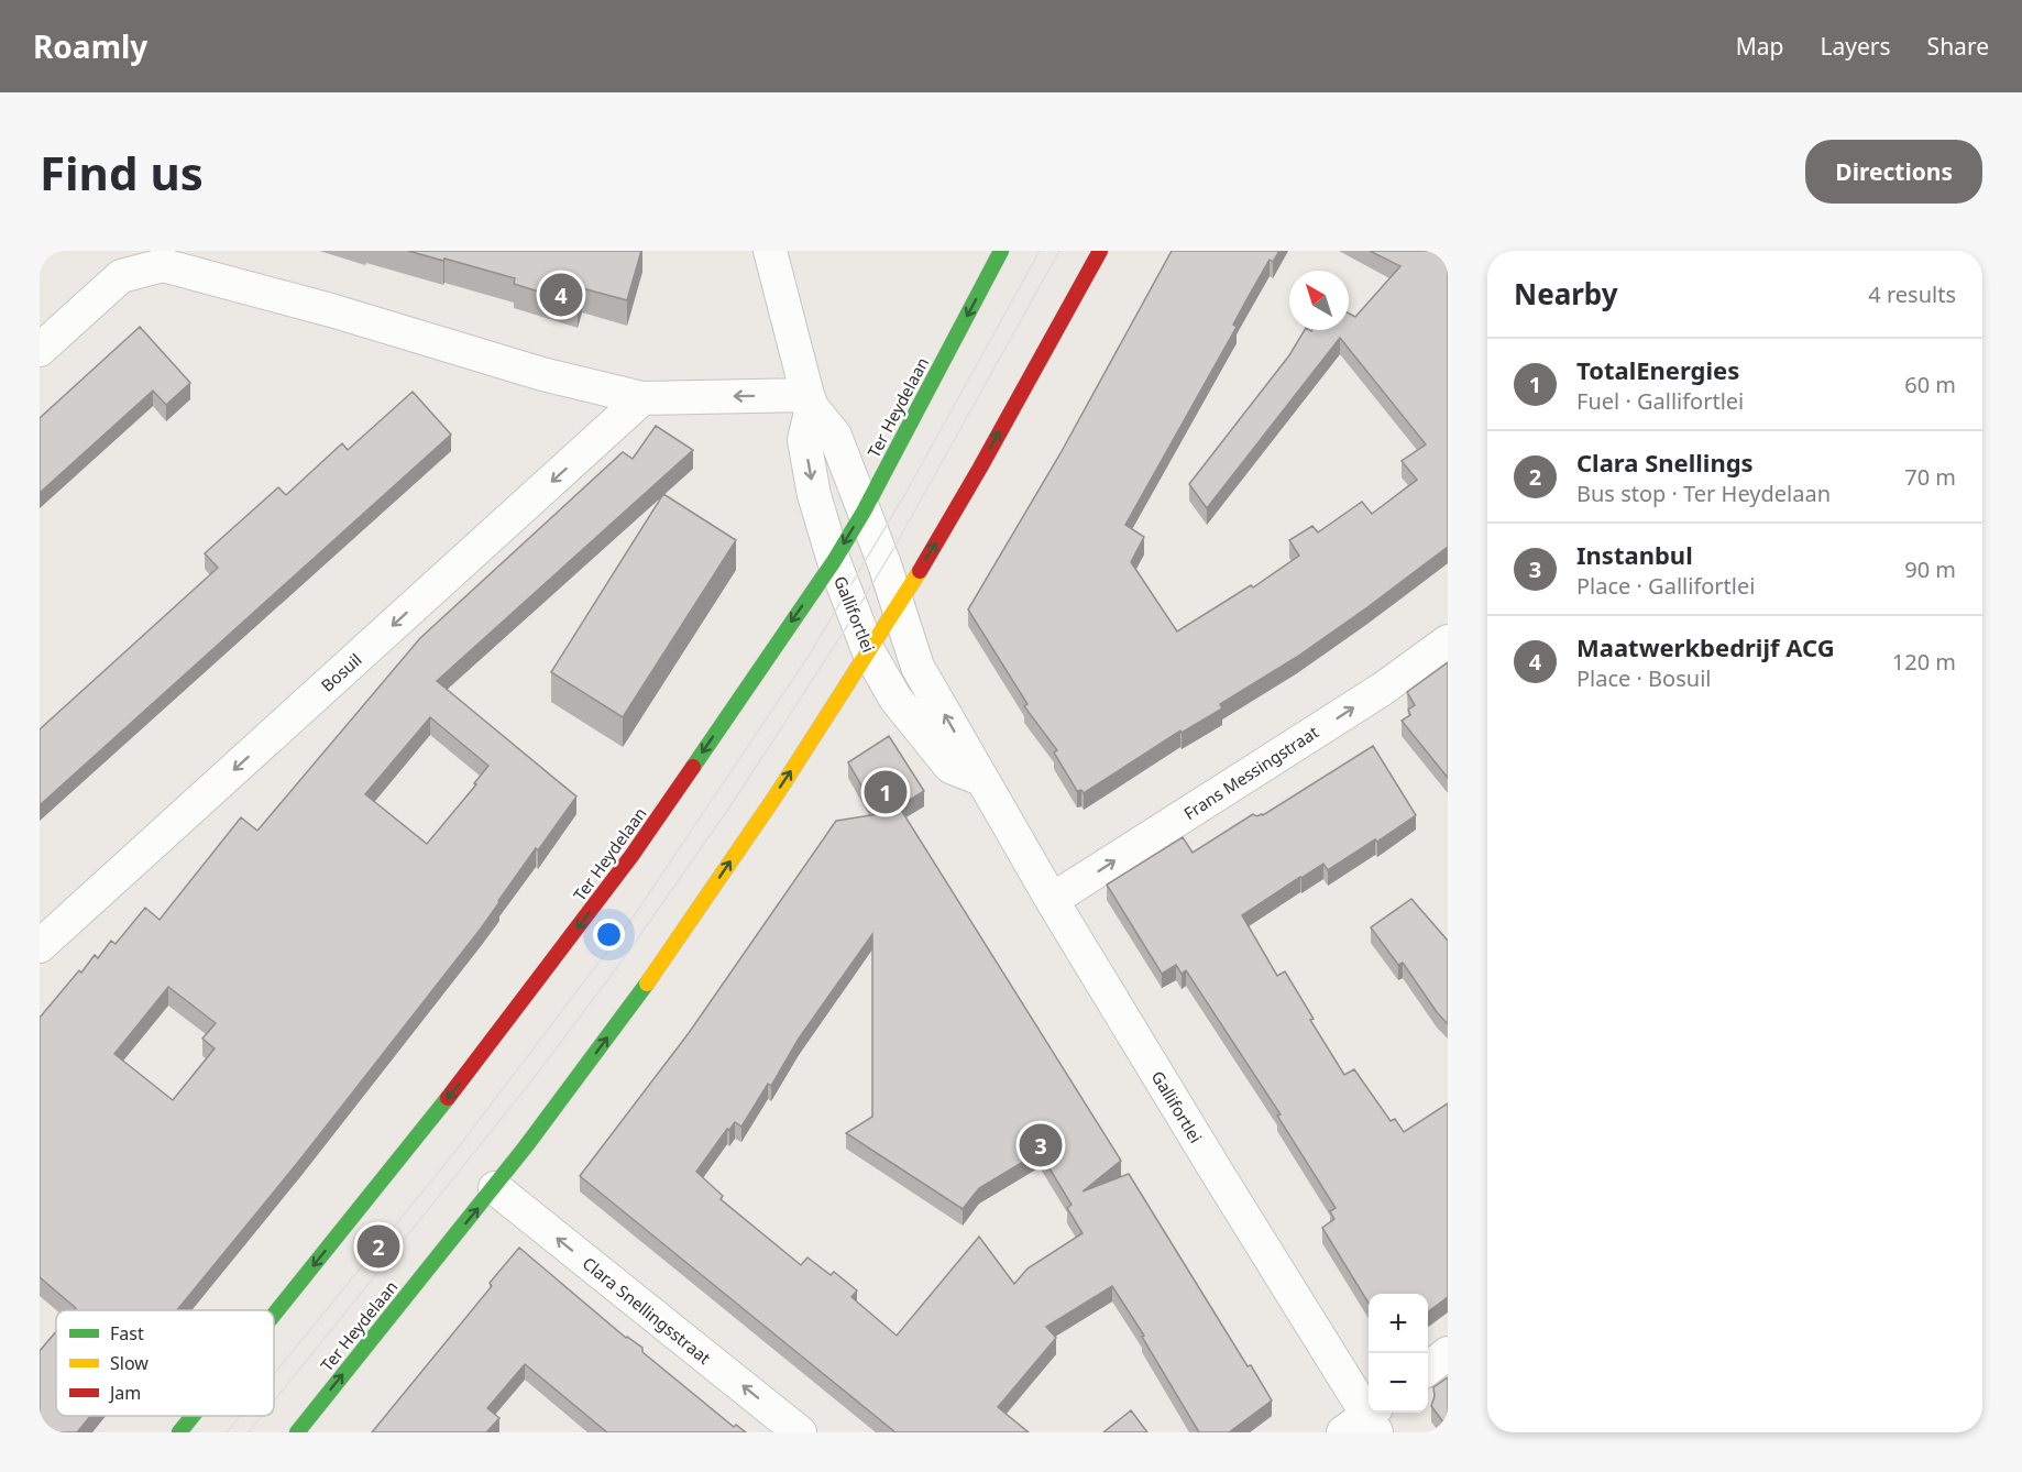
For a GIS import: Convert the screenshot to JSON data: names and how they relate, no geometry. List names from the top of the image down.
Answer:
{
  "streets": {
    "street": [
      "Ter Heydelaan",
      "Gallifortlei",
      "Bosuil",
      "Frans Messingstraat",
      "Clara Snellingsstraat"
    ]
  },
  "crossings": [
    ["Ter Heydelaan", "Gallifortlei"],
    ["Ter Heydelaan", "Clara Snellingsstraat"],
    ["Gallifortlei", "Frans Messingstraat"]
  ],
  "one_way": ["Bosuil", "Frans Messingstraat", "Clara Snellingsstraat"],
  "legend": ["Fast", "Slow", "Jam"],
  "north": "top left",
  "page": {
    "header": "Roamly",
    "nav": ["Map", "Layers", "Share"],
    "buttons": "Directions",
    "title": "Find us",
    "heading": ["Nearby", "4 results"],
    "pins": [
      "4",
      "1",
      "3",
      "2"
    ],
    "list": [
      {
        "mark": "1",
        "name": "TotalEnergies",
        "note": "Fuel · Gallifortlei",
        "value": "60 m"
      },
      {
        "mark": "2",
        "name": "Clara Snellings",
        "note": "Bus stop · Ter Heydelaan",
        "value": "70 m"
      },
      {
        "mark": "3",
        "name": "Instanbul",
        "note": "Place · Gallifortlei",
        "value": "90 m"
      },
      {
        "mark": "4",
        "name": "Maatwerkbedrijf ACG",
        "note": "Place · Bosuil",
        "value": "120 m"
      }
    ],
    "map_buttons": ["+", "−"]
  }
}
